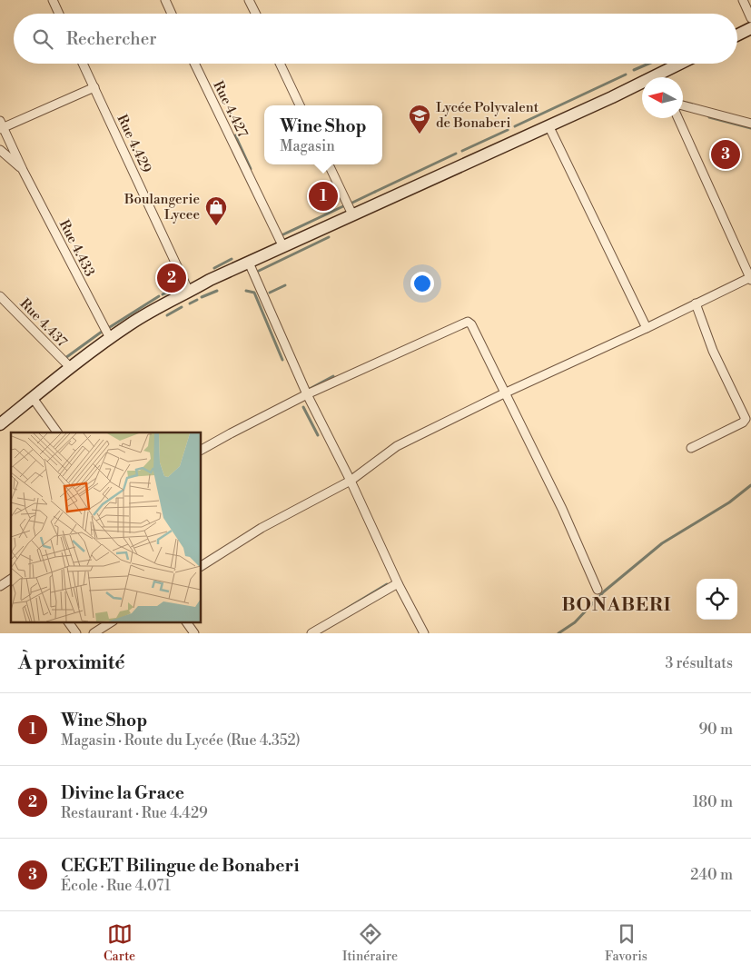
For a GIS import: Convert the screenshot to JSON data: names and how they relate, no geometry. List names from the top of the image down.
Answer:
{
  "streets": {
    "street": [
      "Rue 4.427",
      "Rue 4.429",
      "Rue 4.433",
      "Rue 4.437"
    ]
  },
  "districts": ["BONABERI"],
  "places": {
    "school or university": ["Lycée Polyvalent de Bonaberi"],
    "shop": ["Boulangerie Lycee"]
  },
  "north": "left",
  "page": {
    "search": "Rechercher",
    "popup": ["Wine Shop", "Magasin"],
    "pins": ["3", "1", "2"],
    "heading": ["À proximité", "3 résultats"],
    "list": [
      {
        "mark": "1",
        "name": "Wine Shop",
        "note": "Magasin · Route du Lycée (Rue 4.352)",
        "value": "90 m"
      },
      {
        "mark": "2",
        "name": "Divine la Grace",
        "note": "Restaurant · Rue 4.429",
        "value": "180 m"
      },
      {
        "mark": "3",
        "name": "CEGET Bilingue de Bonaberi",
        "note": "École · Rue 4.071",
        "value": "240 m"
      }
    ],
    "nav": ["Carte", "Itinéraire", "Favoris"]
  }
}
